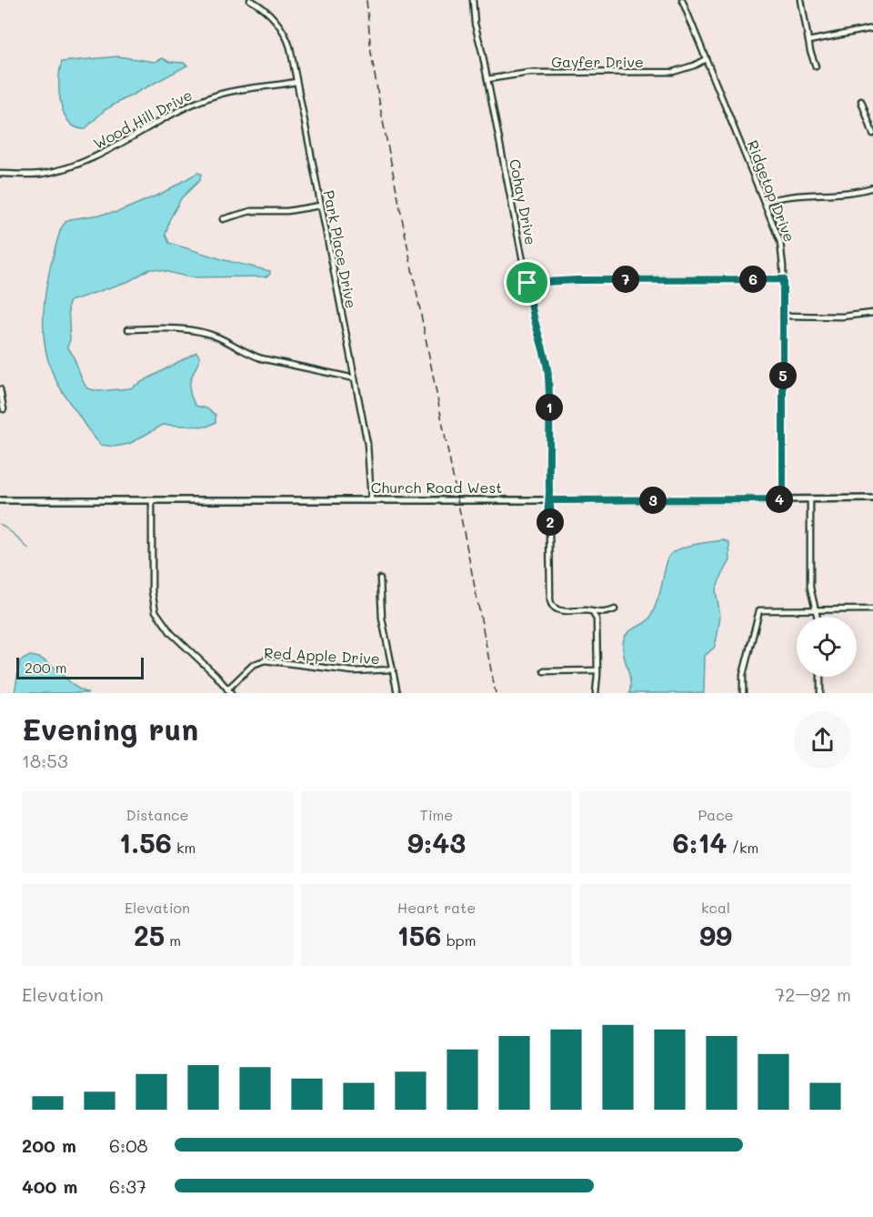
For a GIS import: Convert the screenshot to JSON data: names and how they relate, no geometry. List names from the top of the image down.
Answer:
{
  "streets": {
    "street": [
      "Gayfer Drive",
      "Wood Hill Drive",
      "Ridgetop Drive",
      "Cohay Drive",
      "Park Place Drive",
      "Church Road West",
      "Red Apple Drive"
    ]
  },
  "crossings": [
    ["Gayfer Drive", "Ridgetop Drive"],
    ["Gayfer Drive", "Cohay Drive"],
    ["Wood Hill Drive", "Park Place Drive"],
    ["Ridgetop Drive", "Church Road West"],
    ["Cohay Drive", "Church Road West"],
    ["Park Place Drive", "Church Road West"]
  ],
  "scale_bar": "200 m",
  "page": {
    "pins": [
      "6",
      "7",
      "5",
      "1",
      "4",
      "3",
      "2"
    ],
    "scale": "200 m",
    "heading": ["Evening run", "18:53"],
    "stats": [
      ["Distance", "1.56 km"],
      ["Time", "9:43"],
      ["Pace", "6:14 /km"],
      ["Elevation", "25 m"],
      ["Heart rate", "156 bpm"],
      ["kcal", "99"]
    ],
    "chart": ["Elevation", "72–92 m"],
    "list": [
      {
        "name": "200 m",
        "note": "6:08"
      },
      {
        "name": "400 m",
        "note": "6:37"
      }
    ]
  }
}
